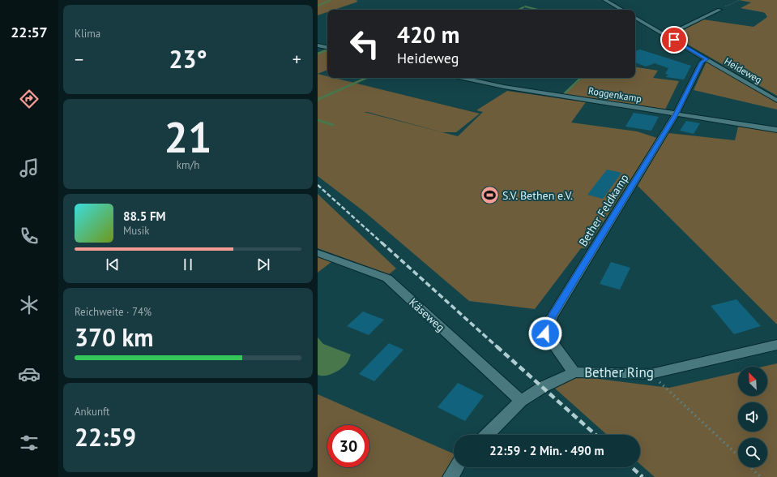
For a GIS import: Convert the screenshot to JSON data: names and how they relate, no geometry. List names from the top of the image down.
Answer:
{
  "streets": {
    "street": [
      "Heideweg",
      "Roggenkamp",
      "Bether Feldkamp",
      "Käseweg",
      "Bether Ring"
    ]
  },
  "crossings": [
    ["Heideweg", "Bether Feldkamp"],
    ["Roggenkamp", "Bether Feldkamp"],
    ["Bether Feldkamp", "Bether Ring"],
    ["Käseweg", "Bether Ring"]
  ],
  "places": {
    "sports": ["S.V. Bethen e.V."]
  },
  "north": "top left",
  "page": {
    "tabs": "22:57",
    "tile": [
      "Klima",
      ["21", "km/h"],
      ["Reichweite · 74%", "370 km"],
      ["Ankunft", "22:59"]
    ],
    "turn": ["420 m", "Heideweg"],
    "heat": ["−", "23°", "+"],
    "song": ["88.5 FM", "Musik"],
    "limit": "30",
    "trip": "22:59 · 2 Min. · 490 m"
  }
}
